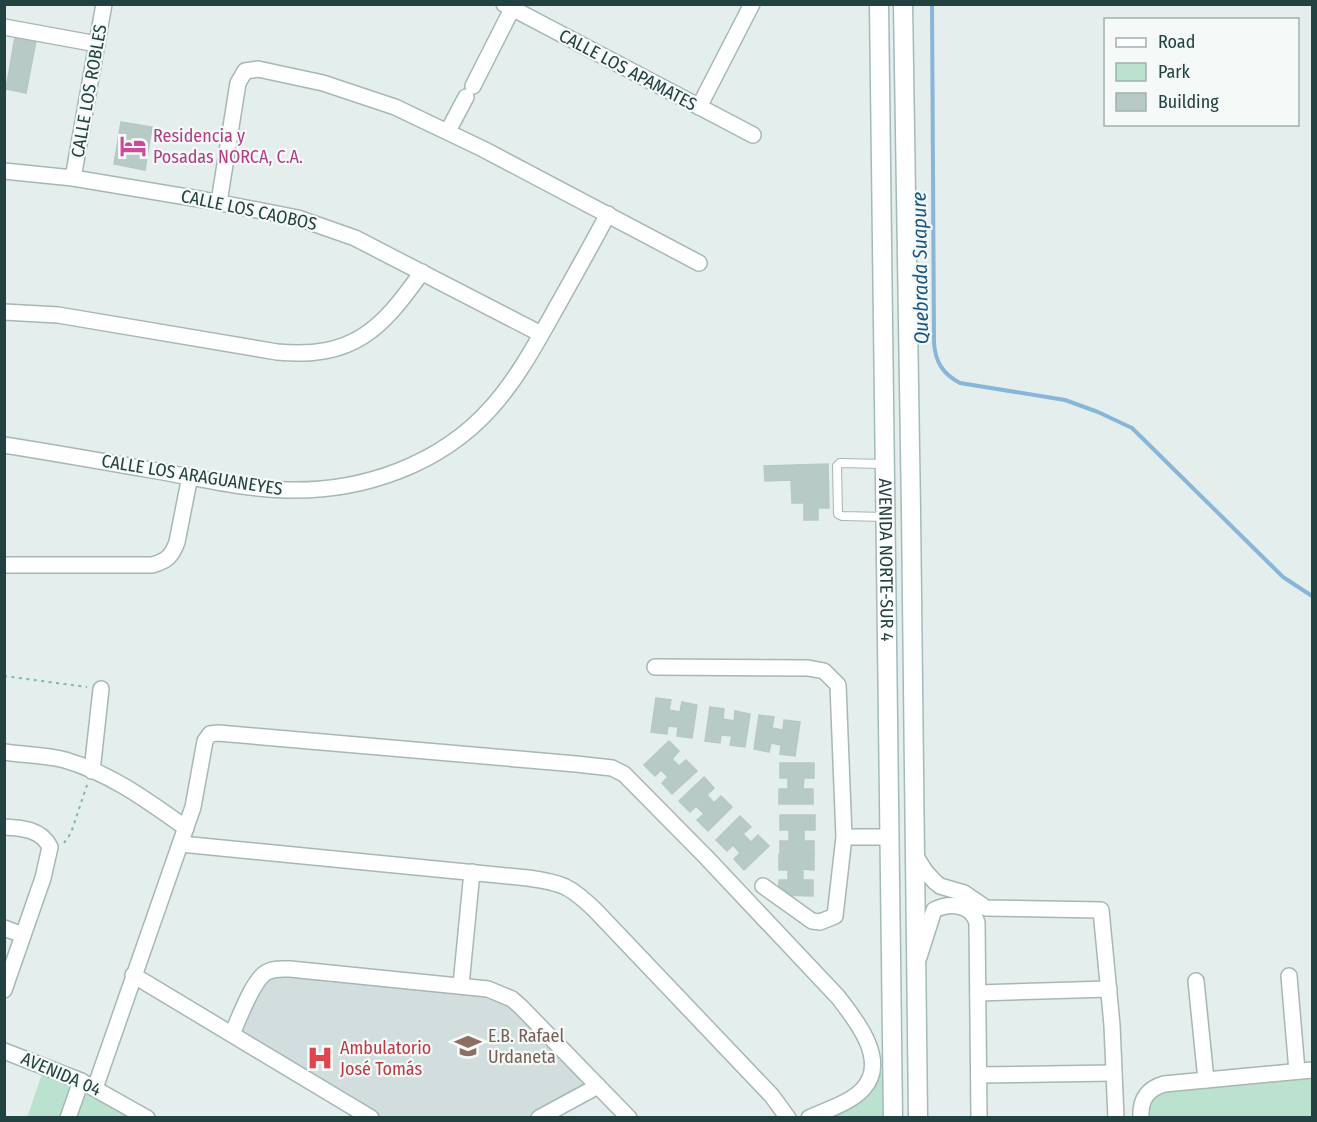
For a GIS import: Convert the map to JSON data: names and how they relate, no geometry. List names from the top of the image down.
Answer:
{
  "streets": {
    "main road": ["AVENIDA NORTE-SUR 4"],
    "street": [
      "CALLE LOS APAMATES",
      "CALLE LOS ROBLES",
      "CALLE LOS CAOBOS",
      "CALLE LOS ARAGUANEYES",
      "AVENIDA 04"
    ]
  },
  "crossings": [
    ["CALLE LOS ROBLES", "CALLE LOS CAOBOS"],
    ["CALLE LOS CAOBOS", "CALLE LOS ARAGUANEYES"]
  ],
  "water": ["Quebrada Suapure"],
  "places": {
    "hotel": ["Residencia y Posadas NORCA, C.A."],
    "school or university": ["E.B. Rafael Urdaneta"],
    "hospital": ["Ambulatorio José Tomás"]
  },
  "legend": ["Road", "Park", "Building"]
}
